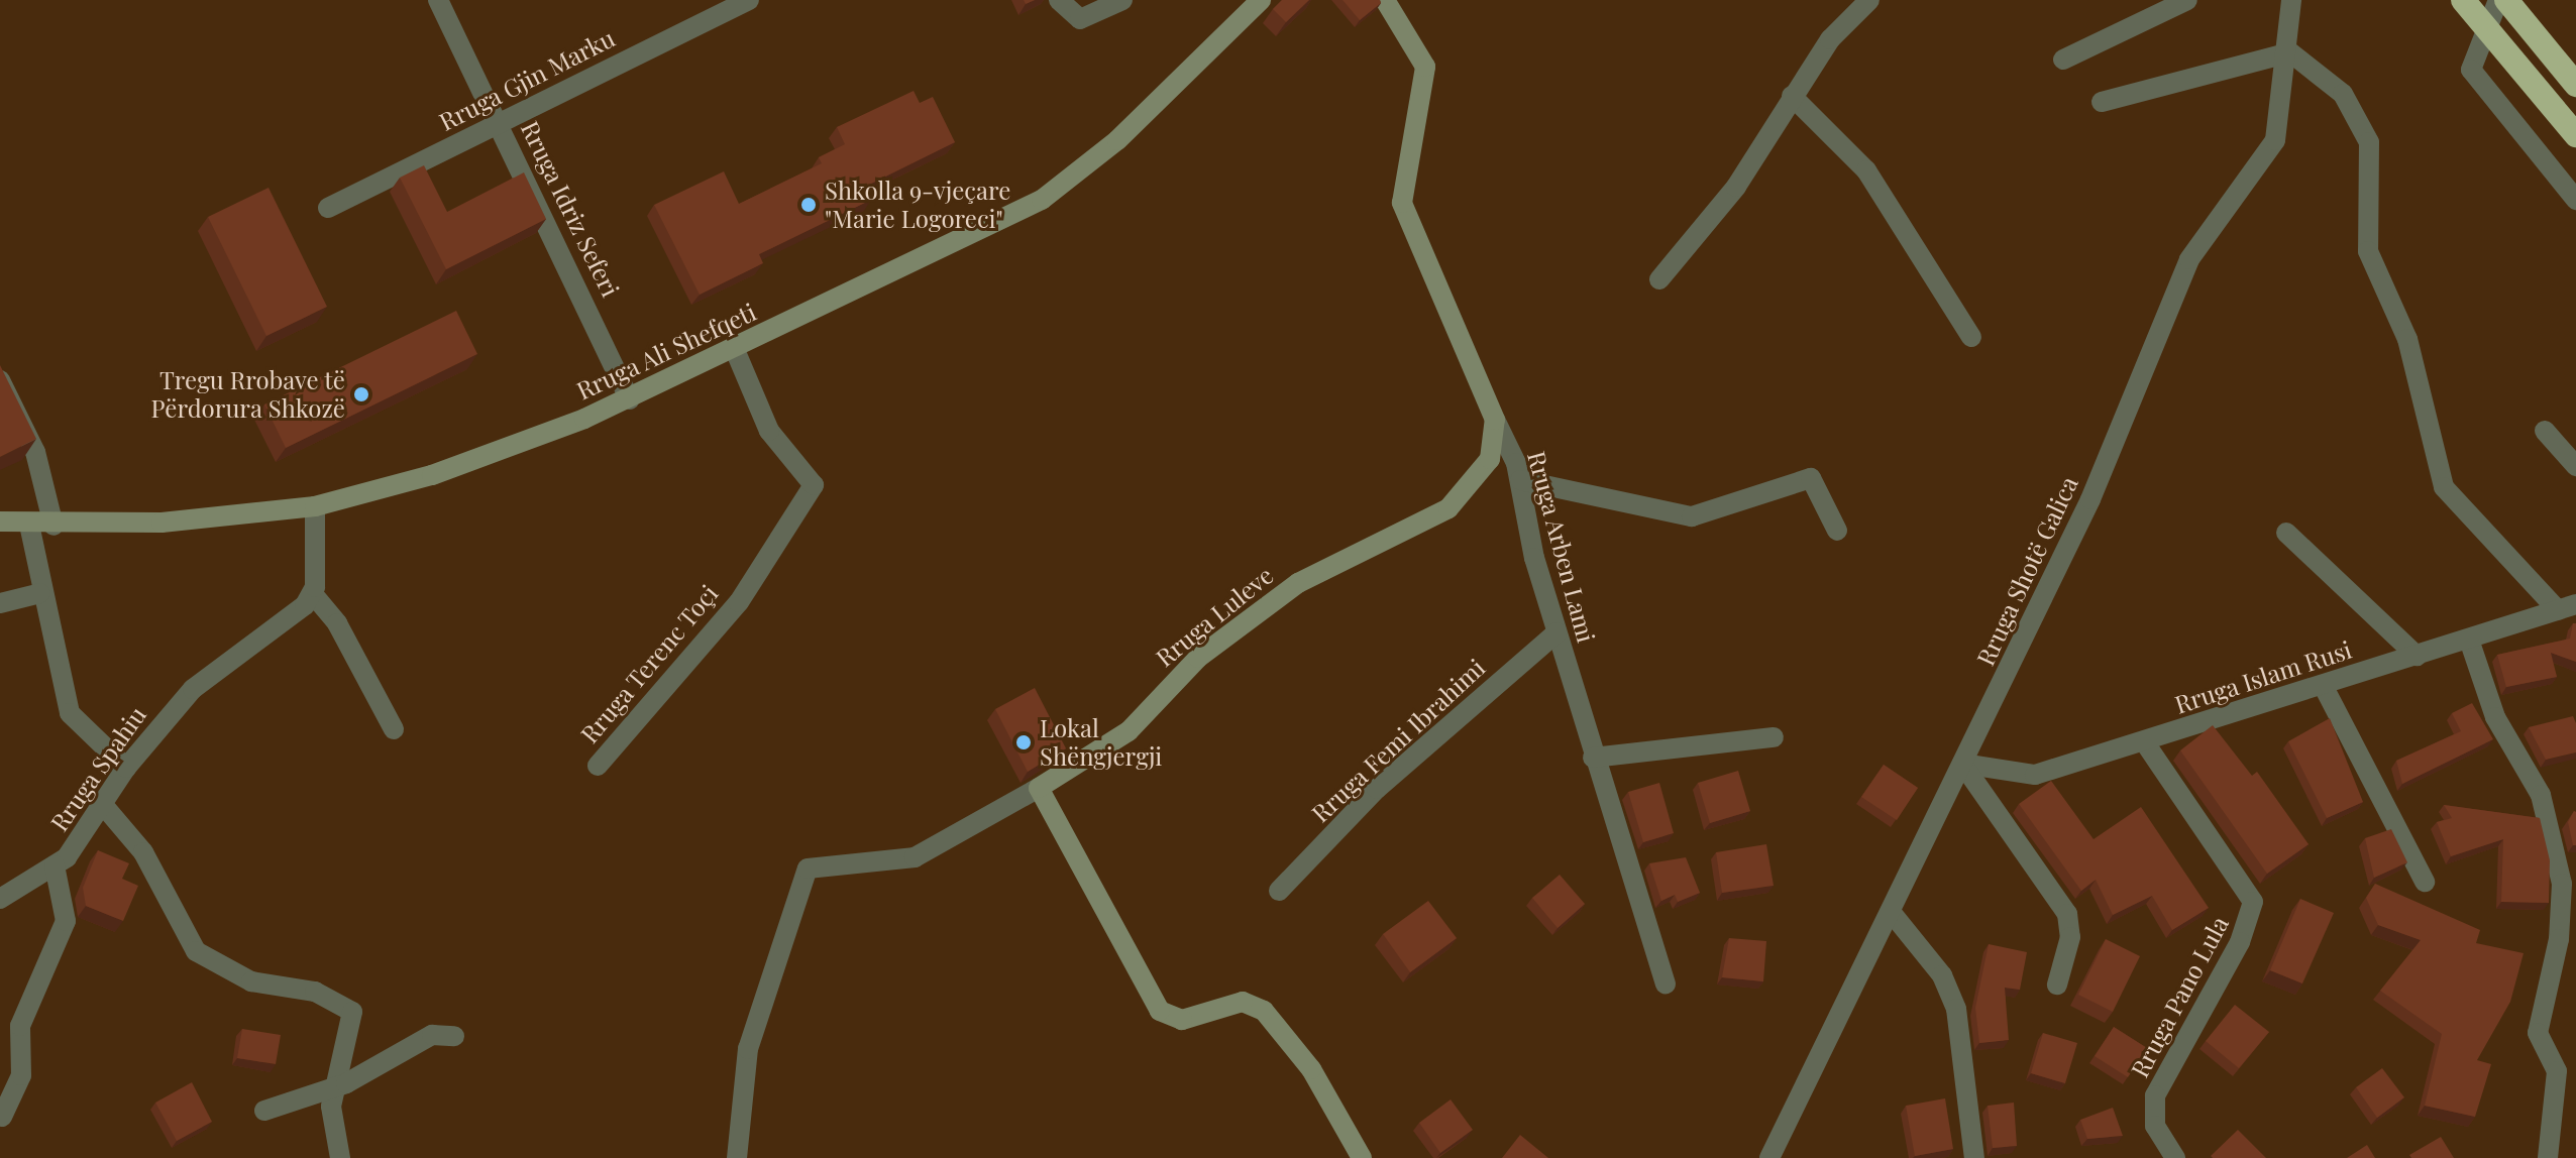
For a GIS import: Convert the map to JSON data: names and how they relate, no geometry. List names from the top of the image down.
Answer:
{
  "streets": {
    "street": [
      "Rruga Gjin Marku",
      "Rruga Idriz Seferi",
      "Rruga Ali Shefqeti",
      "Rruga Arben Lami",
      "Rruga Shotë Galica",
      "Rruga Luleve",
      "Rruga Terenc Toçi",
      "Rruga Islam Rusi",
      "Rruga Femi Ibrahimi",
      "Rruga Spahiu",
      "Rruga Pano Lula"
    ]
  },
  "crossings": [
    ["Rruga Gjin Marku", "Rruga Idriz Seferi"],
    ["Rruga Idriz Seferi", "Rruga Ali Shefqeti"],
    ["Rruga Ali Shefqeti", "Rruga Terenc Toçi"],
    ["Rruga Arben Lami", "Rruga Luleve"],
    ["Rruga Arben Lami", "Rruga Femi Ibrahimi"],
    ["Rruga Shotë Galica", "Rruga Islam Rusi"],
    ["Rruga Islam Rusi", "Rruga Pano Lula"]
  ],
  "places": ["Shkolla 9-vjeçare \"Marie Logoreci\"", "Tregu Rrobave të Përdorura Shkozë", "Lokal Shëngjergji"]
}
